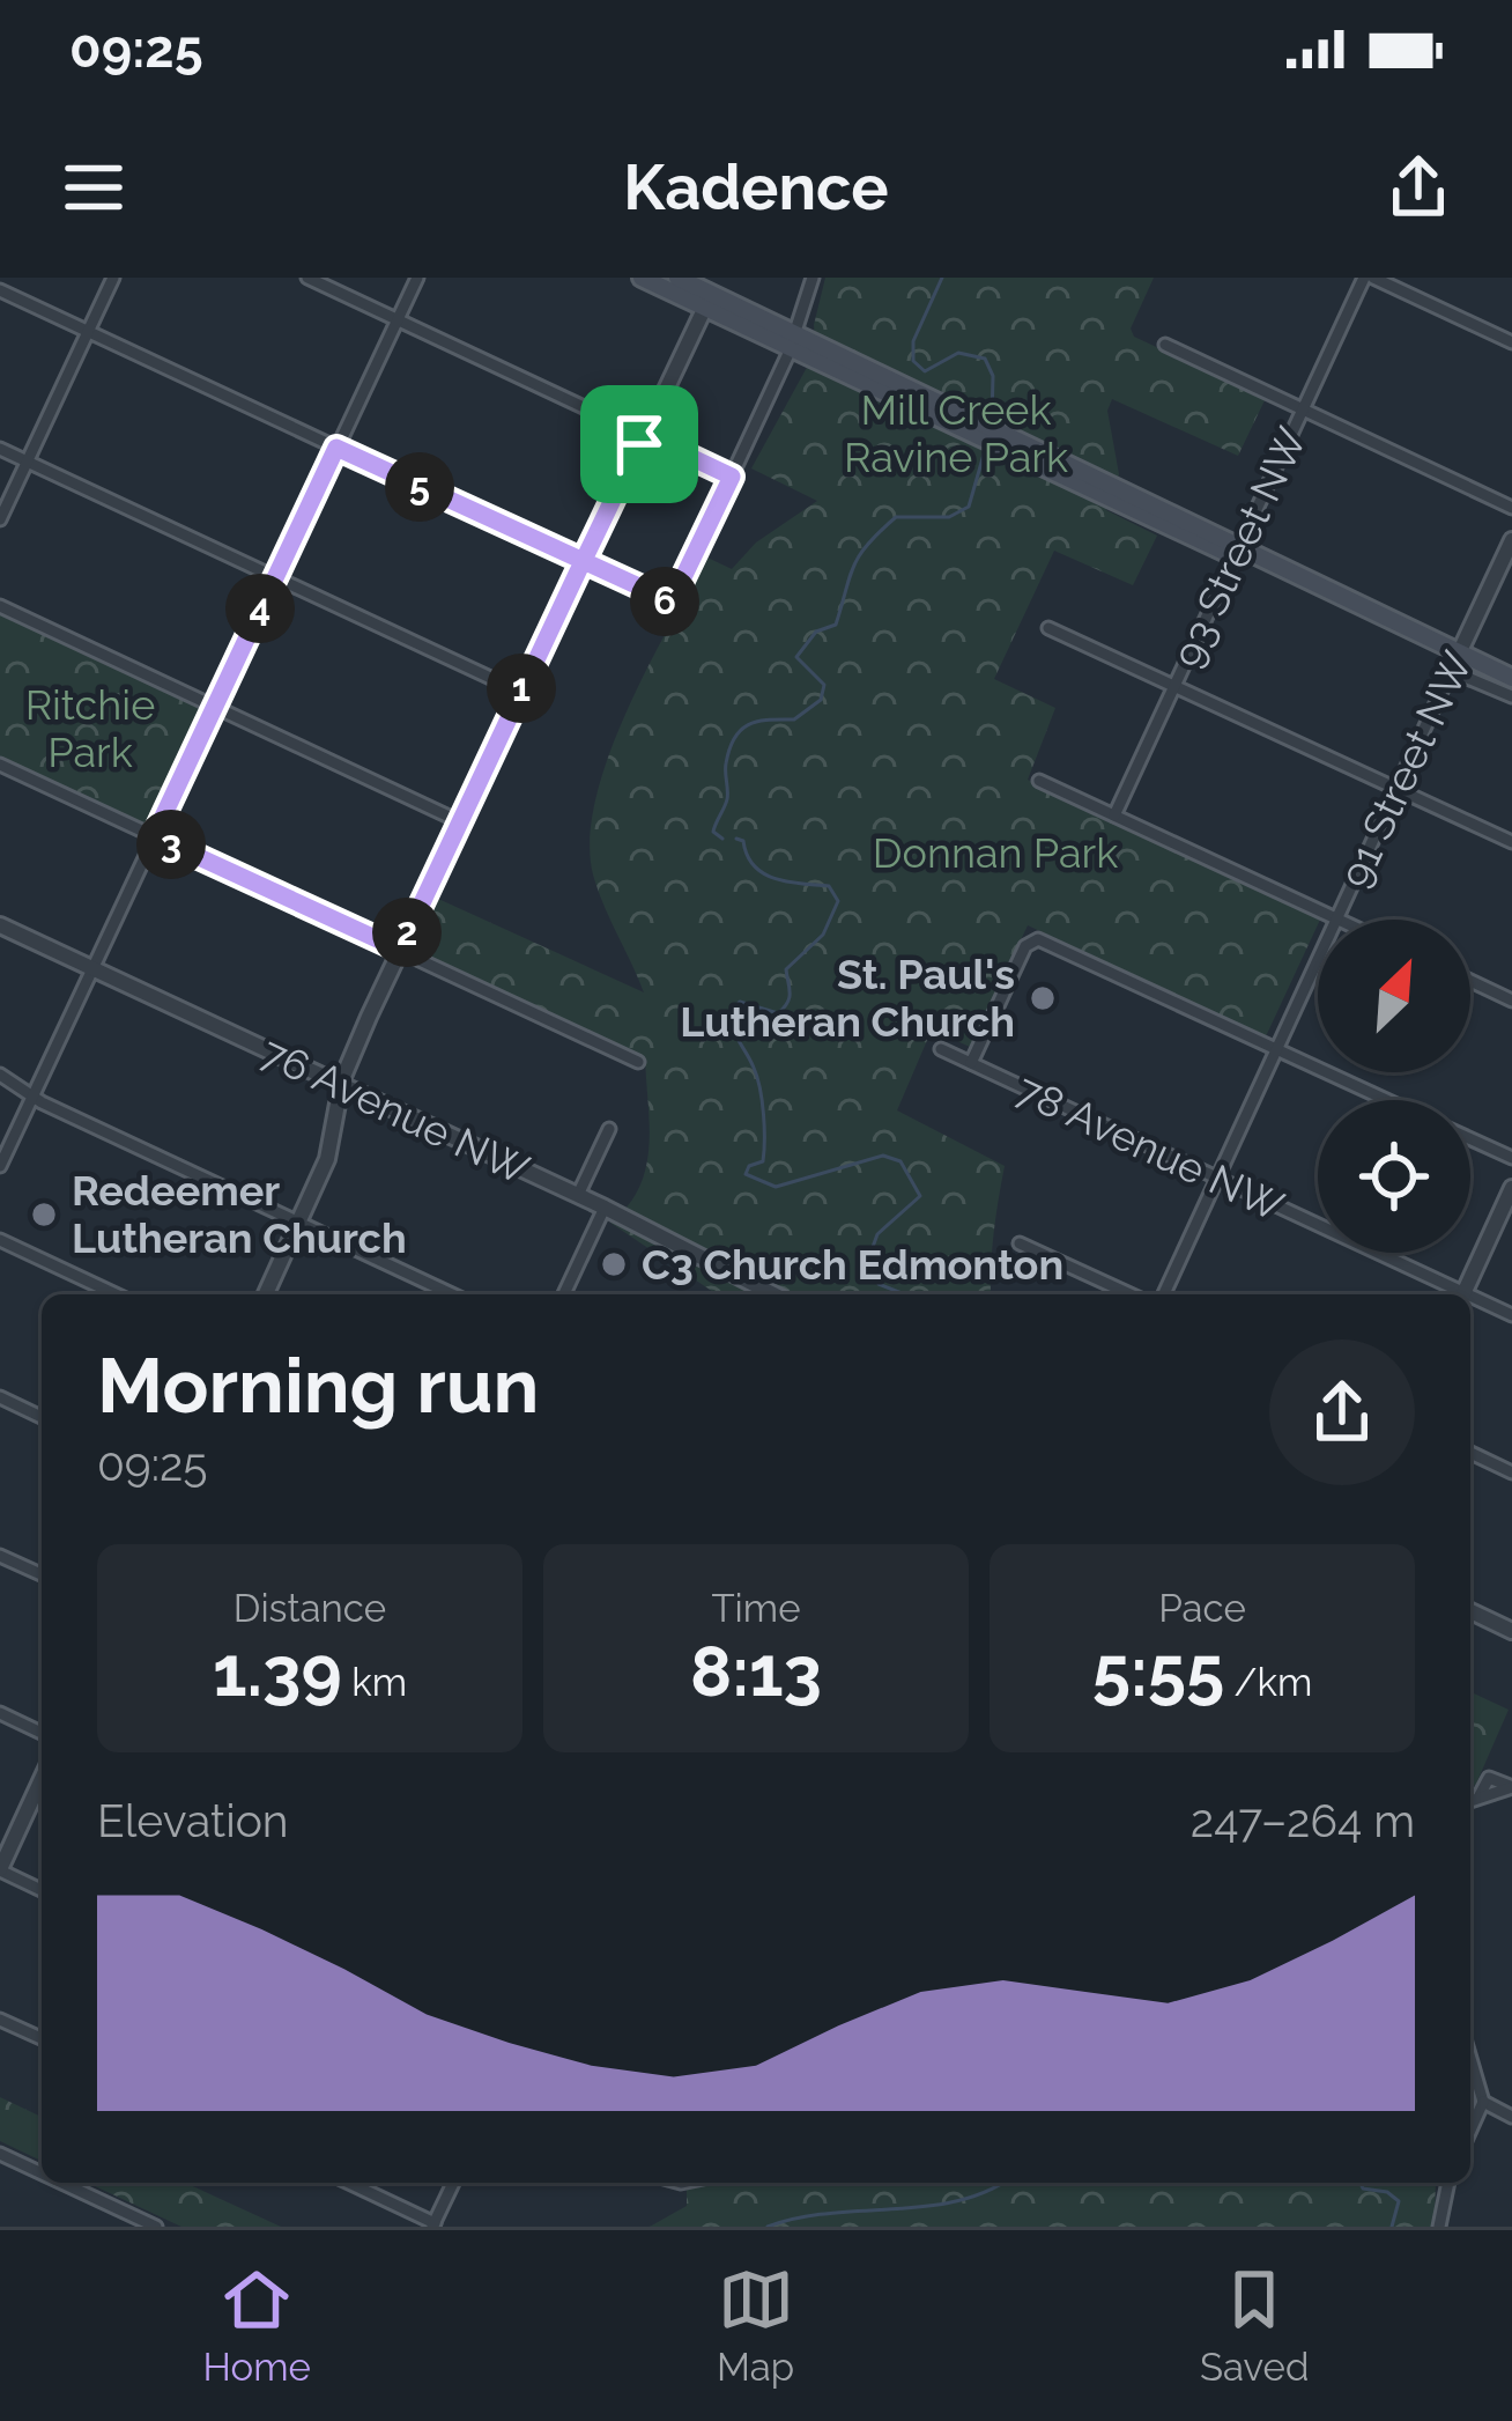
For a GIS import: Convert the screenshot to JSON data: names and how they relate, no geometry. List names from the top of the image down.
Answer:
{
  "streets": {
    "street": [
      "93 Street NW",
      "91 Street NW",
      "76 Avenue NW",
      "78 Avenue NW"
    ]
  },
  "crossings": [
    ["91 Street NW", "78 Avenue NW"]
  ],
  "parks": ["Mill Creek Ravine Park", "Ritchie Park", "Donnan Park"],
  "places": ["St. Paul's Lutheran Church", "Redeemer Lutheran Church", "C3 Church Edmonton"],
  "north": "top right",
  "page": {
    "status": "09:25",
    "header": "Kadence",
    "pins": [
      "5",
      "6",
      "4",
      "1",
      "3",
      "2"
    ],
    "heading": ["Morning run", "09:25"],
    "stats": [
      ["Distance", "1.39 km"],
      ["Time", "8:13"],
      ["Pace", "5:55 /km"]
    ],
    "chart": ["Elevation", "247–264 m"],
    "tabs": ["Home", "Map", "Saved"]
  }
}
